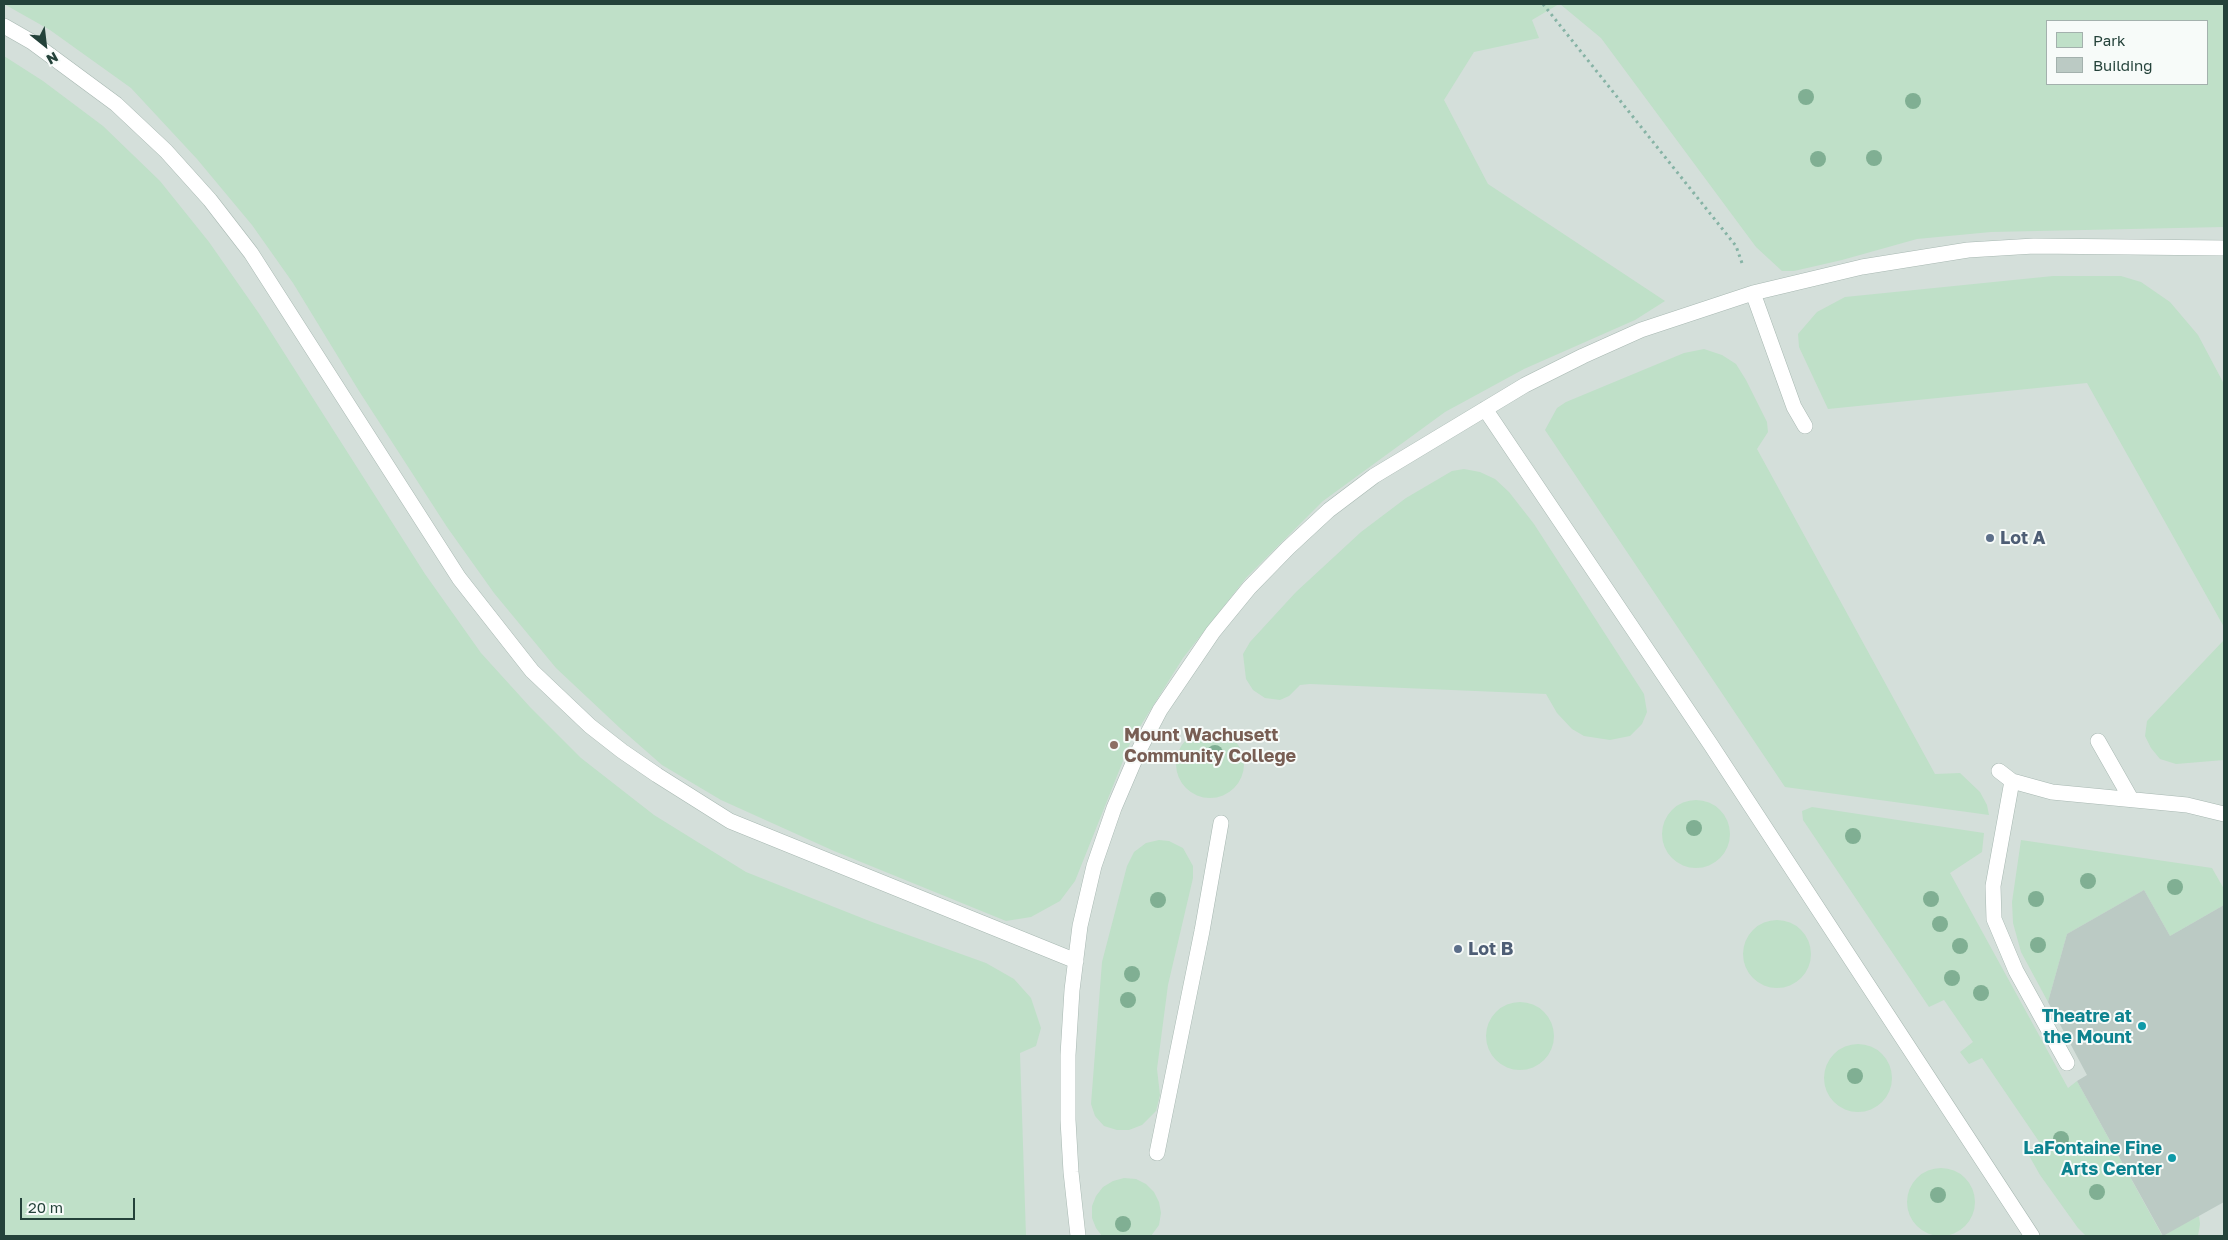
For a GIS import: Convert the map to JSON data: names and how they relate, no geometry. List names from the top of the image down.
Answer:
{
  "places": [
    "Lot A",
    "Mount Wachusett Community College",
    "Lot B",
    "Theatre at the Mount",
    "LaFontaine Fine Arts Center"
  ],
  "legend": ["Park", "Building"],
  "scale_bar": "20 m",
  "north": "bottom right"
}
